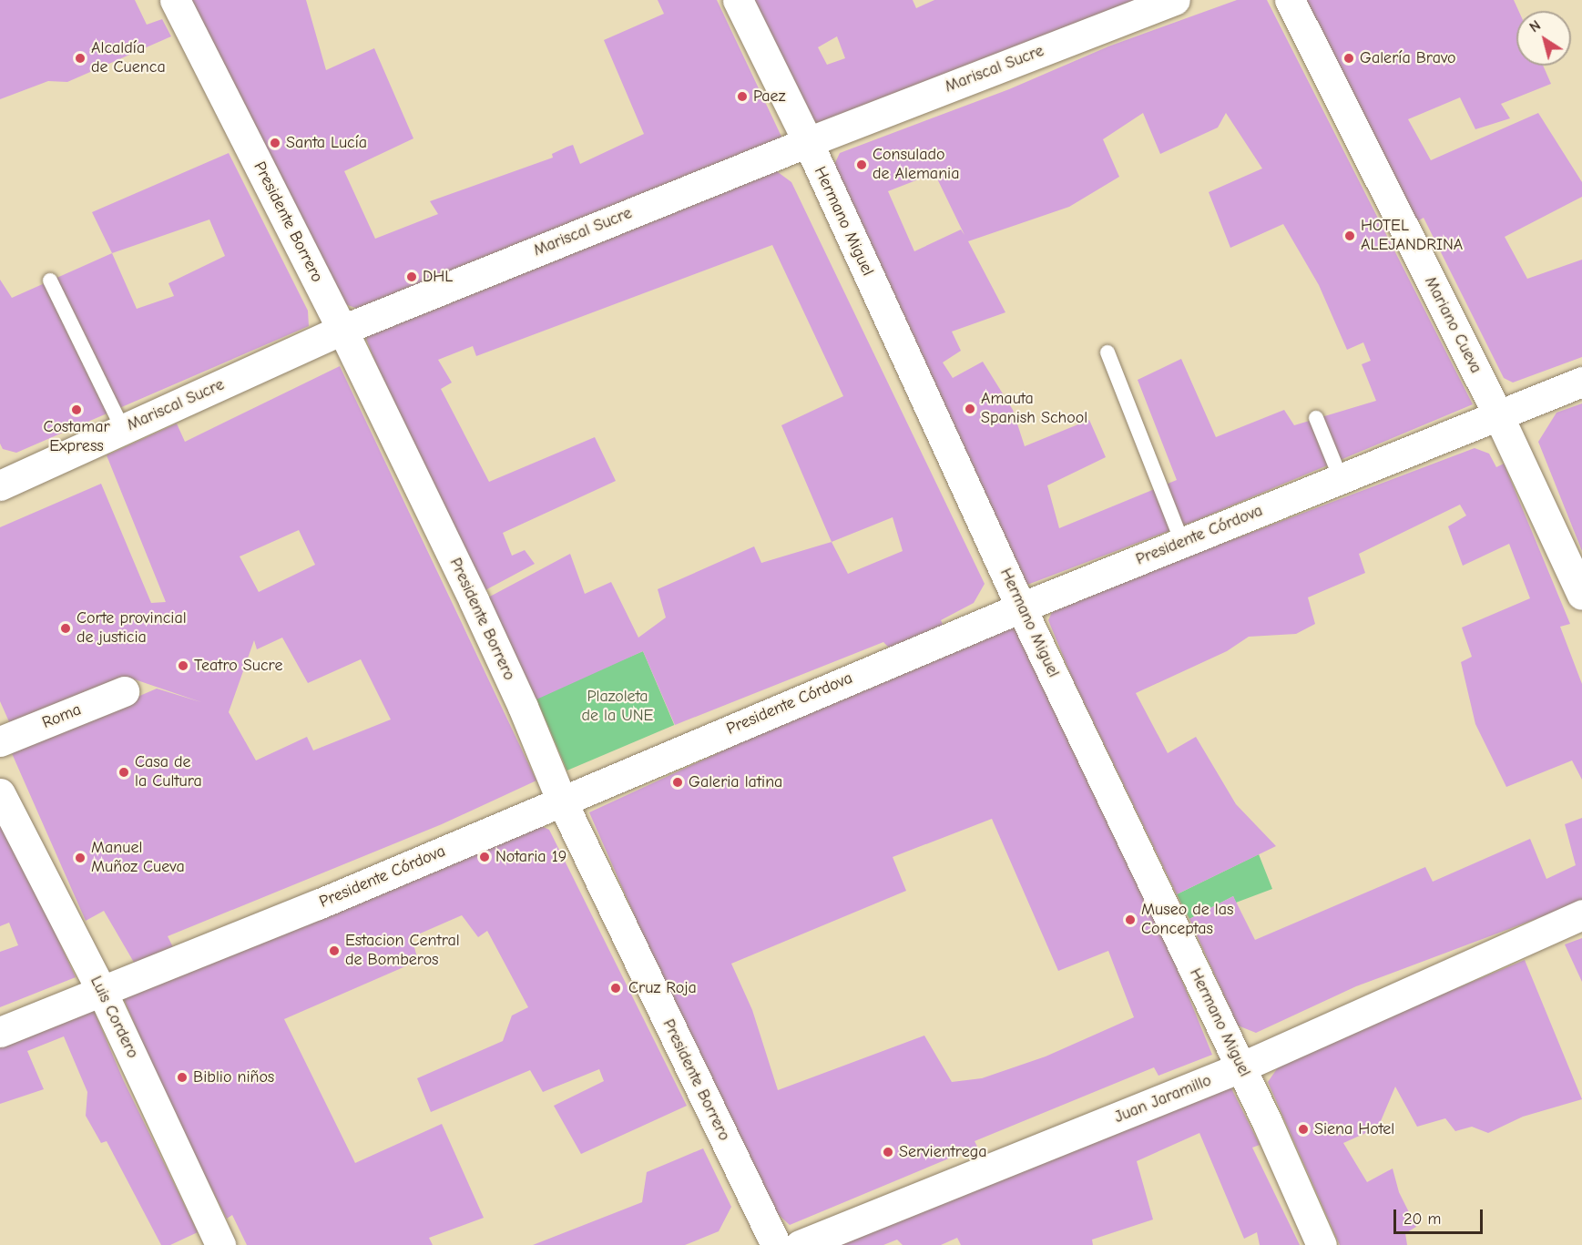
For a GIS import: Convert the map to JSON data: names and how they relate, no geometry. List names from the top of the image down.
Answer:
{
  "streets": {
    "street": [
      "Mariscal Sucre",
      "Hermano Miguel",
      "Presidente Borrero",
      "Mariano Cueva",
      "Presidente Córdova",
      "Roma",
      "Luis Cordero",
      "Juan Jaramillo"
    ]
  },
  "crossings": [
    ["Mariscal Sucre", "Hermano Miguel"],
    ["Mariscal Sucre", "Presidente Borrero"],
    ["Hermano Miguel", "Presidente Córdova"],
    ["Hermano Miguel", "Juan Jaramillo"],
    ["Presidente Borrero", "Presidente Córdova"],
    ["Mariano Cueva", "Presidente Córdova"],
    ["Presidente Córdova", "Luis Cordero"]
  ],
  "parks": ["Plazoleta de la UNE"],
  "places": [
    "Alcaldía de Cuenca",
    "Galería Bravo",
    "Paez",
    "Santa Lucía",
    "Consulado de Alemania",
    "HOTEL ALEJANDRINA",
    "DHL",
    "Amauta Spanish School",
    "Costamar Express",
    "Corte provincial de justicia",
    "Teatro Sucre",
    "Casa de la Cultura",
    "Galeria latina",
    "Notaria 19",
    "Manuel Muñoz Cueva",
    "Museo de las Conceptas",
    "Estacion Central de Bomberos",
    "Cruz Roja",
    "Biblio niños",
    "Siena Hotel",
    "Servientrega"
  ],
  "scale_bar": "20 m",
  "north": "top left"
}
